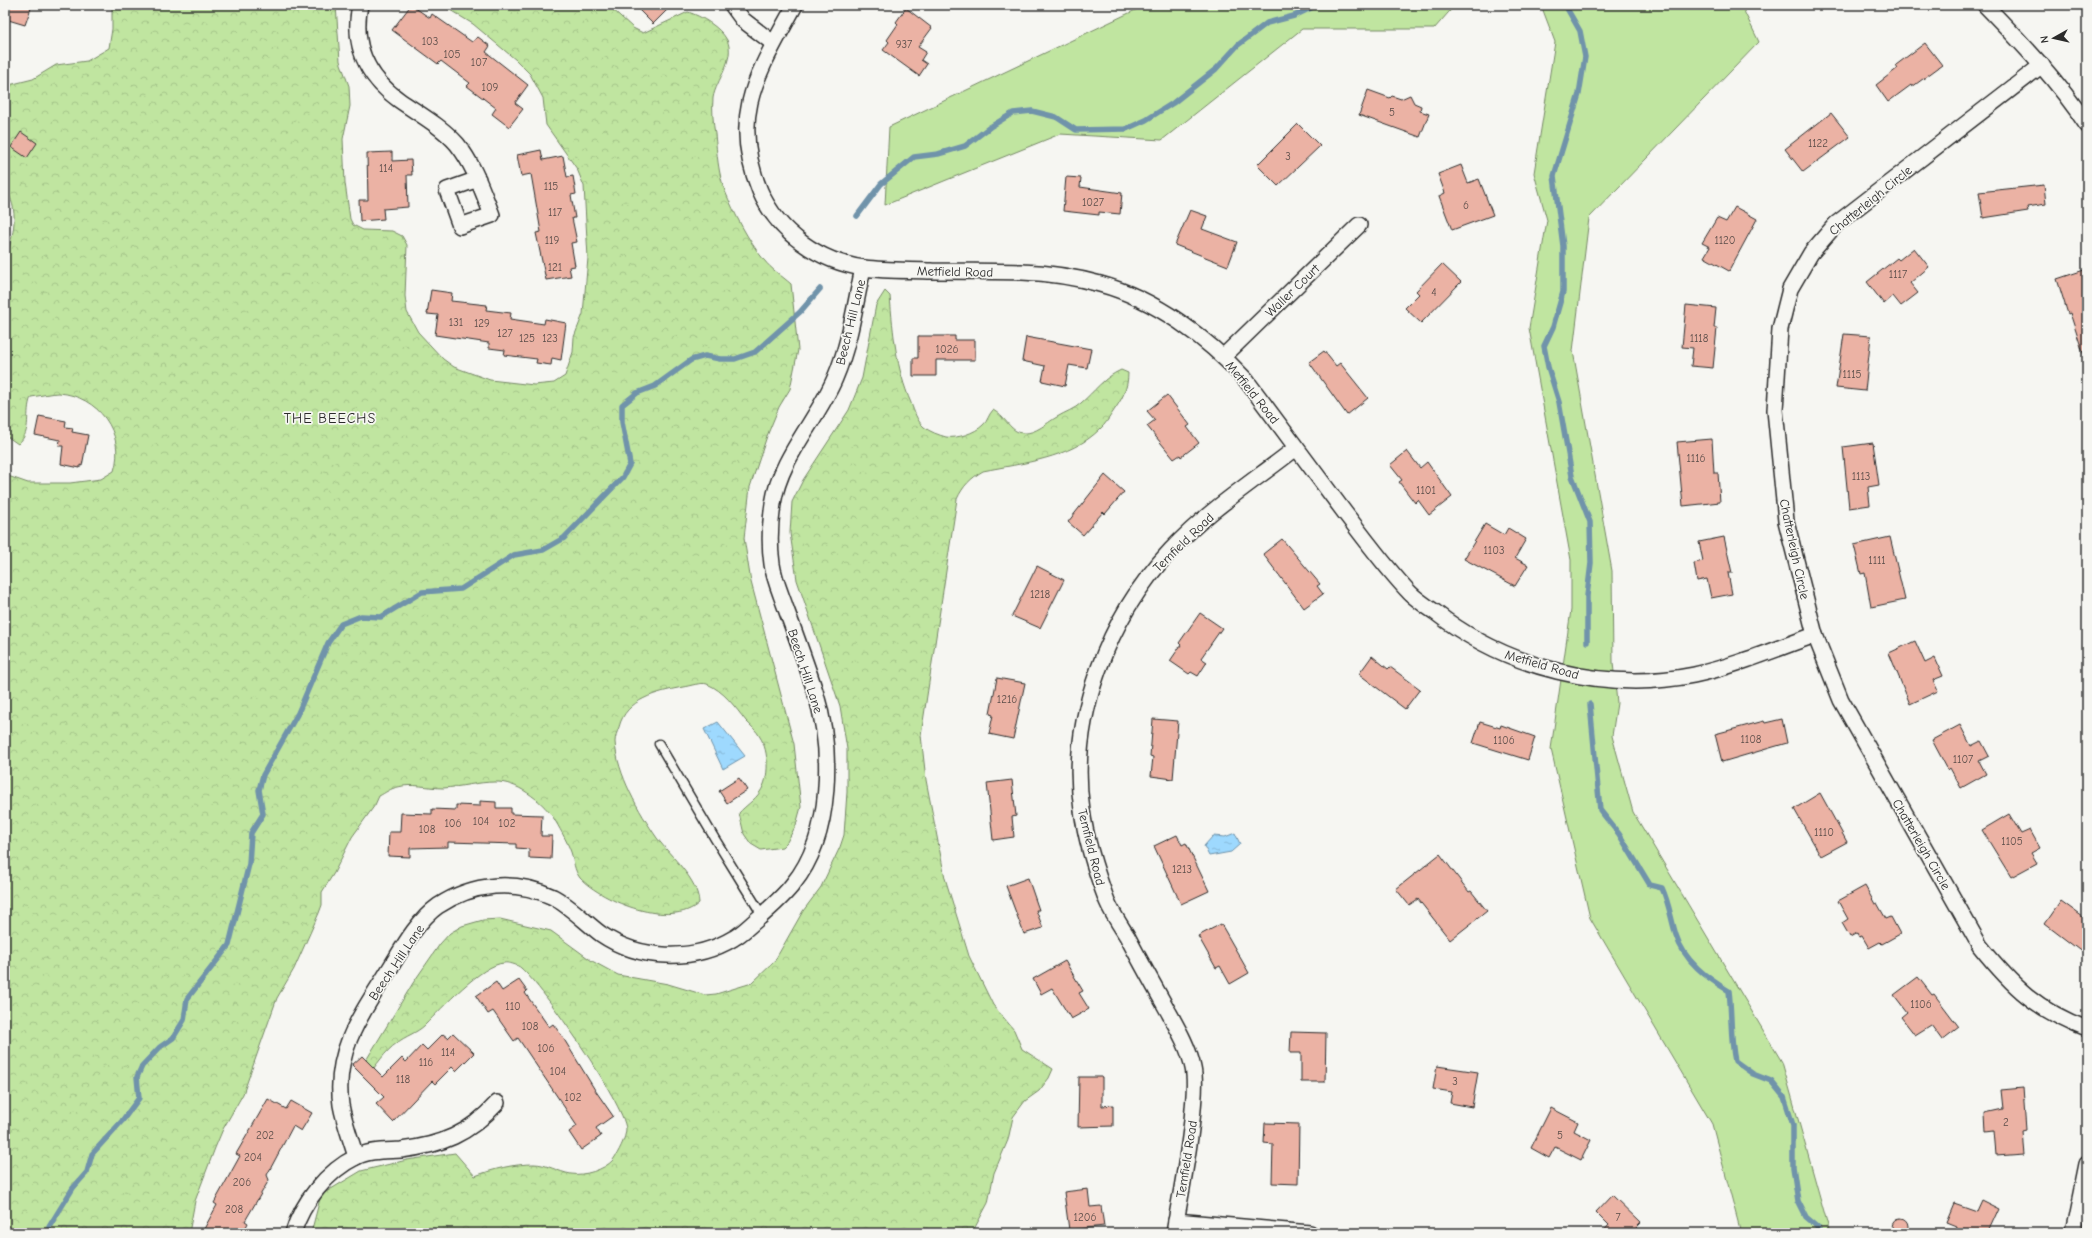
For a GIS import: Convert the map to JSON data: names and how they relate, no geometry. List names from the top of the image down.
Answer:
{
  "streets": {
    "street": [
      "Chatterleigh Circle",
      "Metfield Road",
      "Waller Court",
      "Beech Hill Lane",
      "Temfield Road"
    ]
  },
  "crossings": [
    ["Chatterleigh Circle", "Metfield Road"],
    ["Metfield Road", "Waller Court"],
    ["Metfield Road", "Beech Hill Lane"],
    ["Metfield Road", "Temfield Road"]
  ],
  "districts": ["THE BEECHS"],
  "house_numbers": [
    "103",
    "937",
    "105",
    "107",
    "109",
    "5",
    "1122",
    "3",
    "114",
    "115",
    "1027",
    "6",
    "117",
    "119",
    "1120",
    "121",
    "1117",
    "4",
    "131",
    "129",
    "127",
    "125",
    "123",
    "1118",
    "1026",
    "1115",
    "1116",
    "1113",
    "1101",
    "1103",
    "1111",
    "1218",
    "1216",
    "1108",
    "1106",
    "1107",
    "104",
    "106",
    "102",
    "108",
    "1110",
    "1105",
    "1213",
    "1106",
    "110",
    "108",
    "106",
    "114",
    "116",
    "104",
    "118",
    "3",
    "102",
    "2",
    "202",
    "5",
    "204",
    "206",
    "208",
    "1206",
    "7"
  ],
  "north": "left"
}
